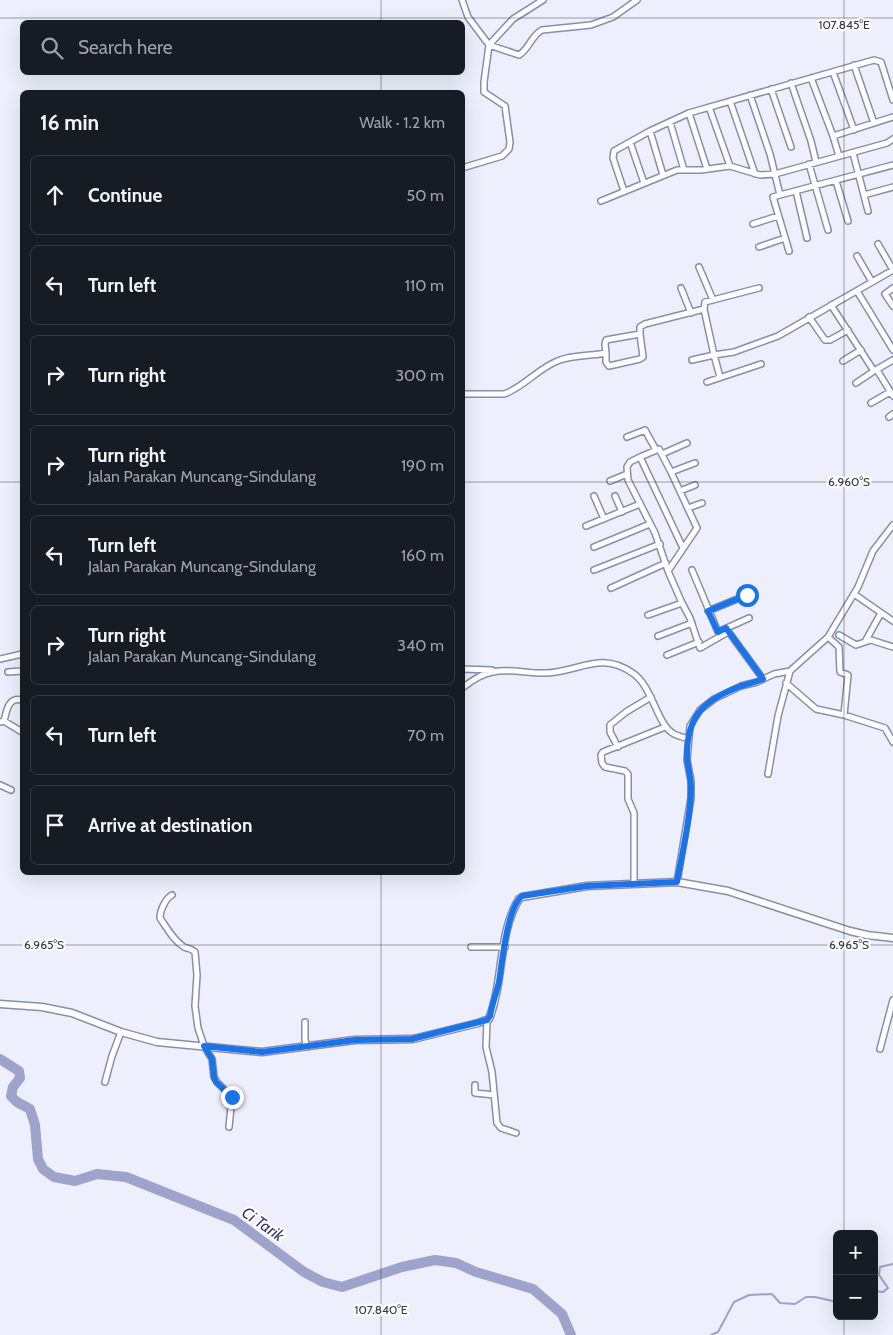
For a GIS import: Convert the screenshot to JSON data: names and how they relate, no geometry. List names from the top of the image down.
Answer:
{
  "water": ["Ci Tarik"],
  "page": {
    "search": "Search here",
    "heading": ["16 min", "Walk · 1.2 km"],
    "list": [
      ["Continue", "50 m"],
      ["Turn left", "110 m"],
      ["Turn right", "300 m"],
      ["Turn right", "Jalan Parakan Muncang-Sindulang", "190 m"],
      ["Turn left", "Jalan Parakan Muncang-Sindulang", "160 m"],
      ["Turn right", "Jalan Parakan Muncang-Sindulang", "340 m"],
      ["Turn left", "70 m"],
      "Arrive at destination"
    ],
    "map_buttons": ["+", "−"]
  },
  "coordinates": [
    "107.845°E",
    "6.960°S",
    "6.965°S",
    "107.840°E"
  ]
}
